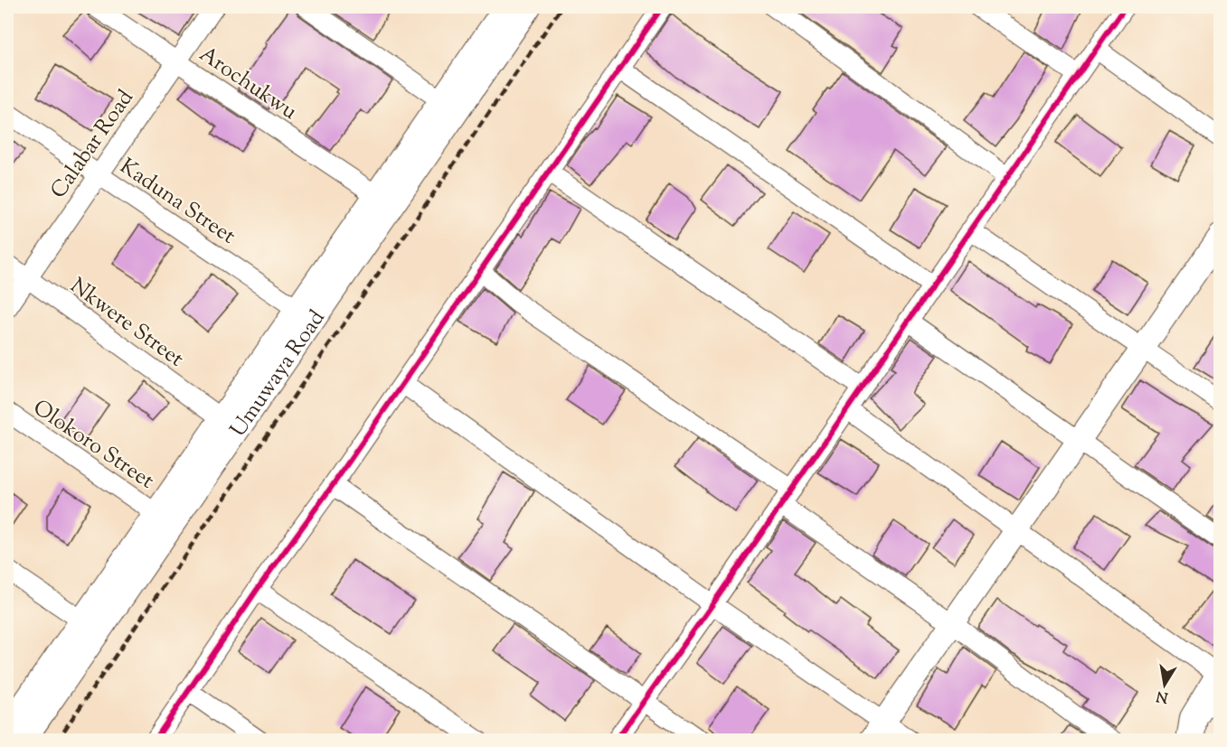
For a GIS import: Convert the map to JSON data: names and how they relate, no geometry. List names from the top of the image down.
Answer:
{
  "streets": {
    "street": [
      "Arochukwu",
      "Calabar Road",
      "Kaduna Street",
      "Nkwere Street",
      "Umuwaya Road",
      "Olokoro Street"
    ]
  },
  "crossings": [
    ["Arochukwu", "Calabar Road"],
    ["Arochukwu", "Umuwaya Road"],
    ["Calabar Road", "Kaduna Street"],
    ["Calabar Road", "Nkwere Street"],
    ["Kaduna Street", "Umuwaya Road"],
    ["Nkwere Street", "Umuwaya Road"],
    ["Umuwaya Road", "Olokoro Street"]
  ],
  "north": "bottom"
}
